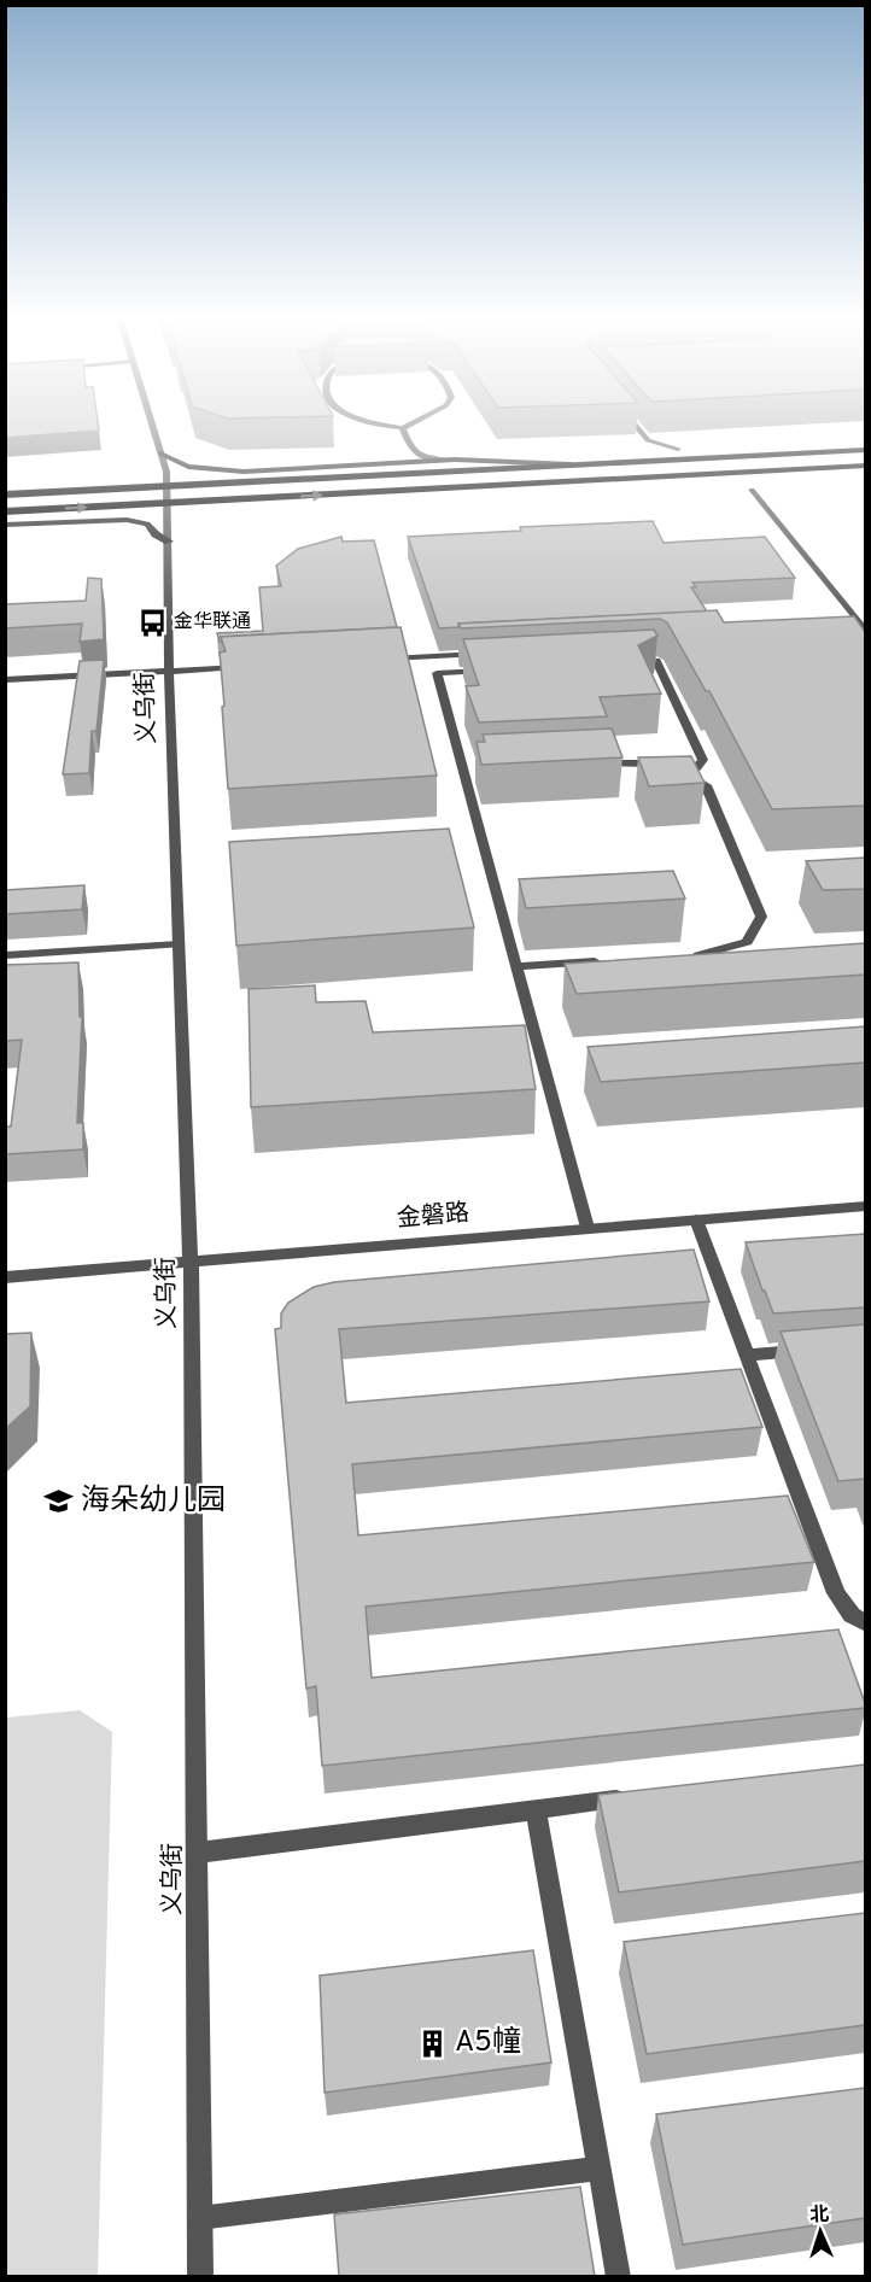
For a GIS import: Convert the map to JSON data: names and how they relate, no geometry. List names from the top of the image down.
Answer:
{
  "streets": {
    "street": ["义乌街", "金磐路"]
  },
  "crossings": [
    ["义乌街", "金磐路"]
  ],
  "places": {
    "bus stop": ["金华联通"],
    "school or university": ["海朵幼儿园"],
    "building": ["A5幢"]
  },
  "north": "top"
}
